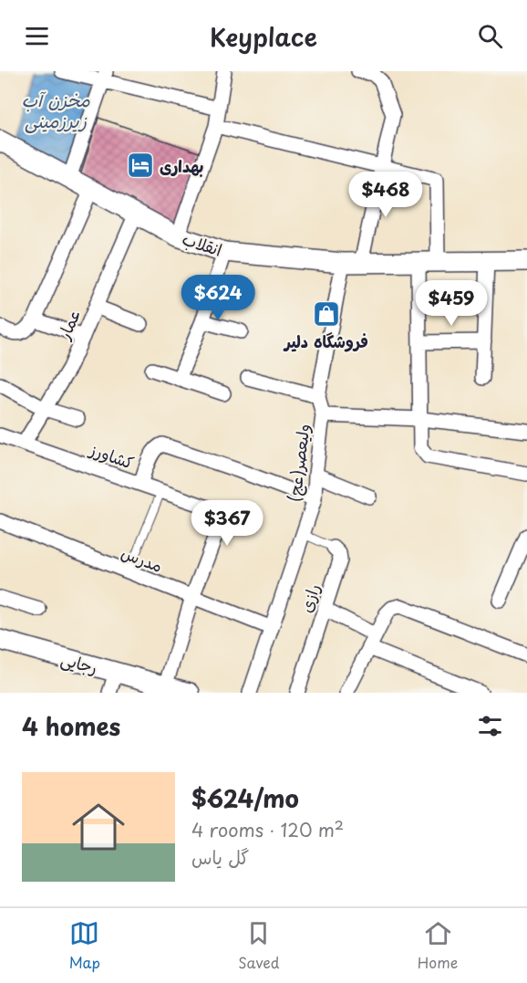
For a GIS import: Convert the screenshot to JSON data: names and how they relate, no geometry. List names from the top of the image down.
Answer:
{
  "streets": {
    "street": [
      "انقلاب",
      "عمار",
      "کشاورز",
      "ولیعصر(عج)",
      "مدرس",
      "رازی",
      "رجایی"
    ]
  },
  "crossings": [
    ["انقلاب", "عمار"],
    ["انقلاب", "ولیعصر(عج)"],
    ["عمار", "کشاورز"],
    ["کشاورز", "مدرس"],
    ["ولیعصر(عج)", "مدرس"],
    ["ولیعصر(عج)", "رازی"]
  ],
  "water": ["مخزن آب زیرزمینی"],
  "places": {
    "hotel": ["بهداری"],
    "shop": ["فروشگاه دلیر"]
  },
  "page": {
    "header": "Keyplace",
    "price": [
      "$468",
      "$624",
      "$459",
      "$367"
    ],
    "heading": "4 homes",
    "list": [
      {
        "name": "$624/mo",
        "note": "4 rooms · 120 m² · گل یاس"
      }
    ],
    "tabs": ["Map", "Saved", "Home"]
  }
}
